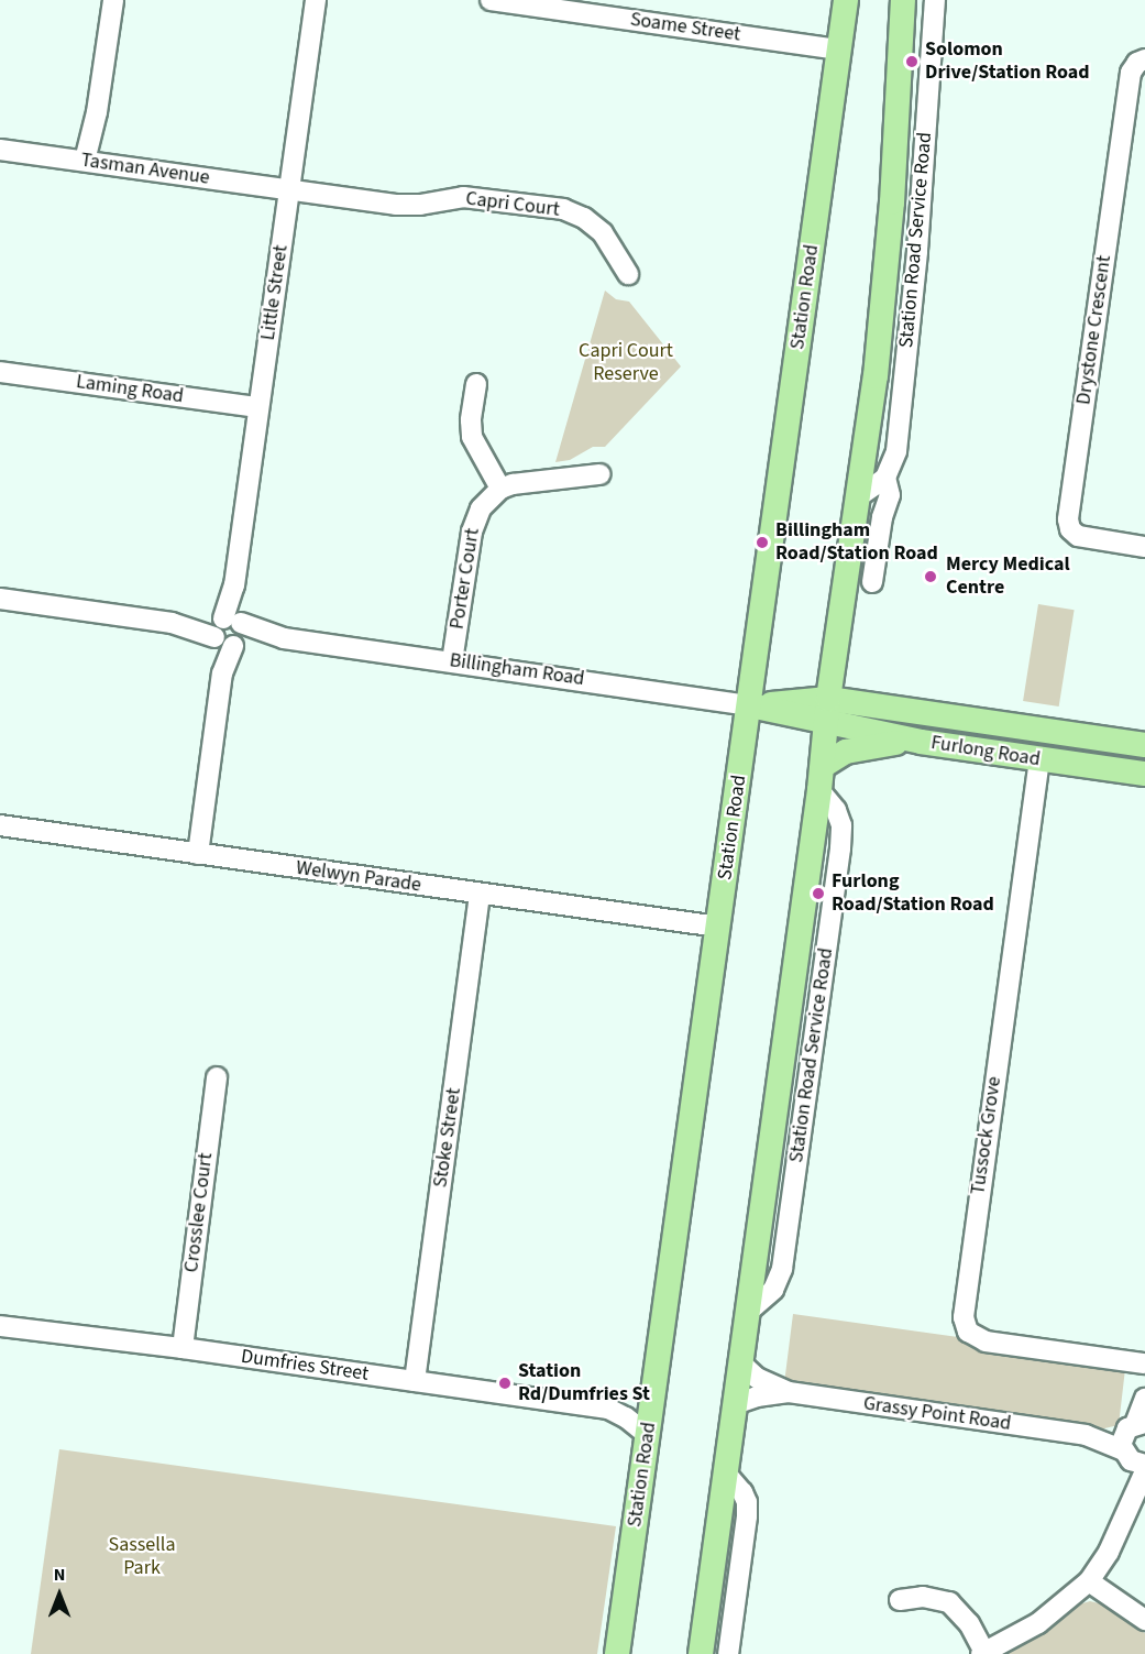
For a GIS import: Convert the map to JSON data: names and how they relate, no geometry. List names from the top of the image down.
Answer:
{
  "streets": {
    "main road": ["Station Road", "Furlong Road"],
    "street": [
      "Soame Street",
      "Tasman Avenue",
      "Capri Court",
      "Station Road Service Road",
      "Little Street",
      "Drystone Crescent",
      "Laming Road",
      "Porter Court",
      "Billingham Road",
      "Welwyn Parade",
      "Tussock Grove",
      "Stoke Street",
      "Crosslee Court",
      "Dumfries Street",
      "Grassy Point Road"
    ]
  },
  "crossings": [
    ["Soame Street", "Station Road"],
    ["Tasman Avenue", "Capri Court"],
    ["Tasman Avenue", "Little Street"],
    ["Capri Court", "Little Street"],
    ["Little Street", "Laming Road"],
    ["Little Street", "Billingham Road"],
    ["Little Street", "Welwyn Parade"],
    ["Station Road", "Billingham Road"],
    ["Station Road", "Furlong Road"],
    ["Station Road", "Welwyn Parade"],
    ["Station Road", "Dumfries Street"],
    ["Porter Court", "Billingham Road"],
    ["Billingham Road", "Furlong Road"],
    ["Furlong Road", "Tussock Grove"],
    ["Welwyn Parade", "Stoke Street"],
    ["Stoke Street", "Dumfries Street"],
    ["Crosslee Court", "Dumfries Street"]
  ],
  "parks": ["Capri Court Reserve", "Sassella Park"],
  "places": [
    "Solomon Drive/Station Road",
    "Billingham Road/Station Road",
    "Mercy Medical Centre",
    "Furlong Road/Station Road",
    "Station Rd/Dumfries St"
  ],
  "north": "top"
}
